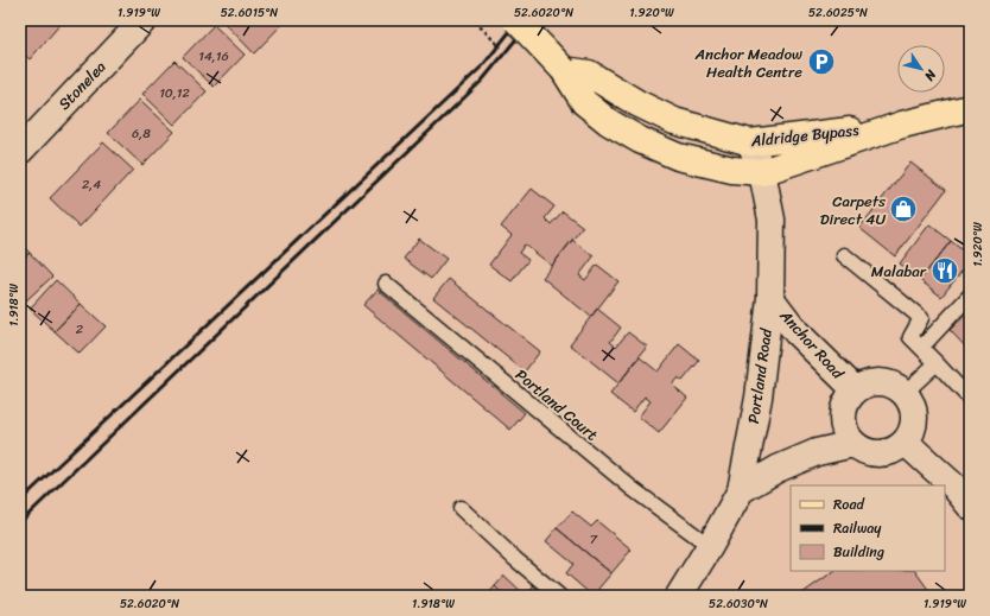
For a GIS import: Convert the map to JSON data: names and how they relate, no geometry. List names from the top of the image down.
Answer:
{
  "streets": {
    "main road": ["Aldridge Bypass"],
    "street": ["Stonelea", "Anchor Road", "Portland Road"],
    "lane": ["Portland Court"]
  },
  "crossings": [
    ["Aldridge Bypass", "Portland Road"],
    ["Anchor Road", "Portland Road"],
    ["Portland Road", "Portland Court"]
  ],
  "places": {
    "parking": ["Anchor Meadow Health Centre"],
    "shop": ["Carpets Direct 4U"],
    "restaurant": ["Malabar"]
  },
  "house_numbers": [
    "14,16",
    "10,12",
    "6,8",
    "2,4",
    "2",
    "7"
  ],
  "legend": ["Road", "Railway", "Building"],
  "north": "bottom right",
  "coordinates": [
    "1.919°W",
    "52.6015°N",
    "52.6020°N",
    "1.920°W",
    "52.6025°N",
    "1.918°W",
    "52.6030°N"
  ]
}
